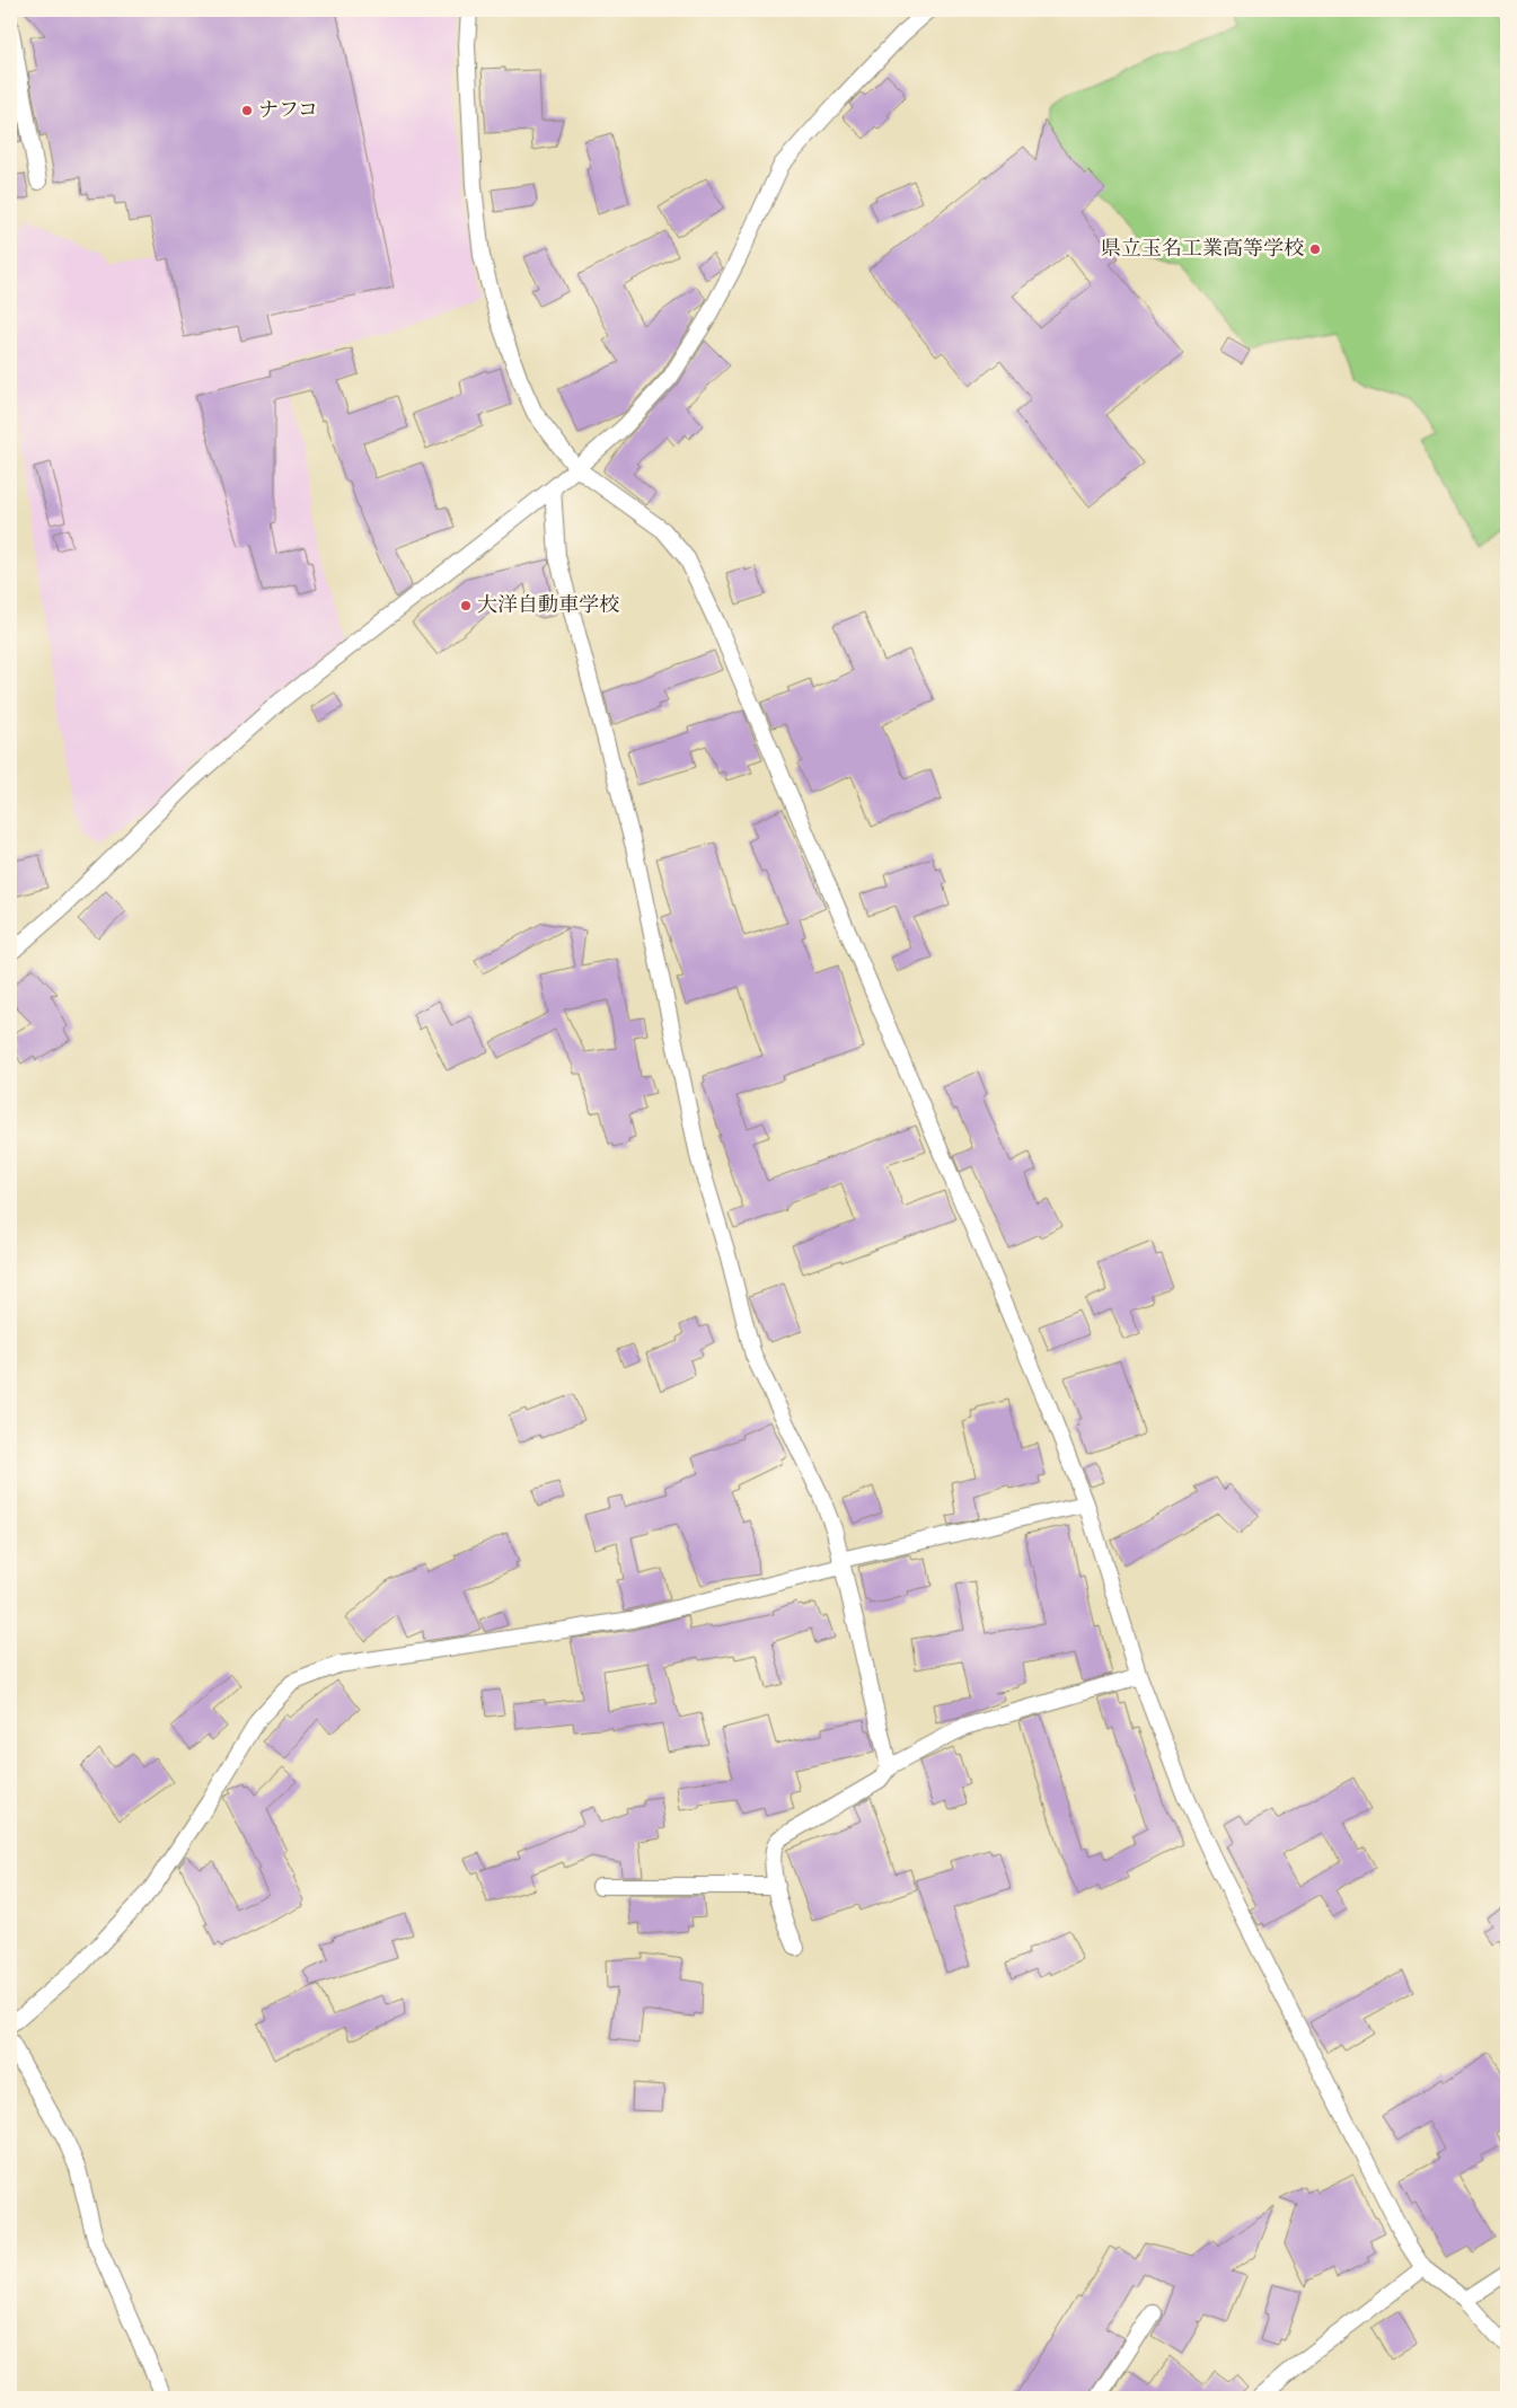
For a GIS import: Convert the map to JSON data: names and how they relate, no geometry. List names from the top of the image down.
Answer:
{
  "places": ["ナフコ", "県立玉名工業高等学校", "大洋自動車学校"]
}
